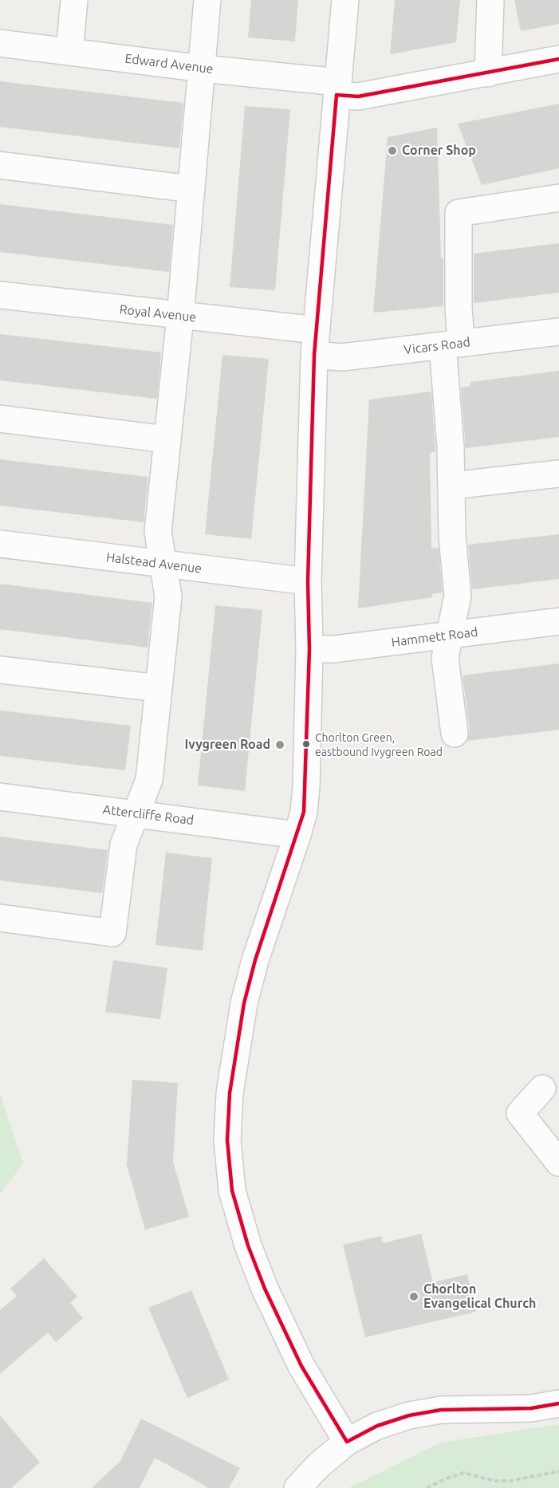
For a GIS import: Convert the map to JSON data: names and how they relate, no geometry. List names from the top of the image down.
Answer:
{
  "streets": {
    "street": [
      "Edward Avenue",
      "Royal Avenue",
      "Vicars Road",
      "Halstead Avenue",
      "Hammett Road",
      "Attercliffe Road"
    ]
  },
  "crossings": [
    ["Royal Avenue", "Vicars Road"]
  ],
  "places": [
    "Corner Shop",
    "Chorlton Green, eastbound Ivygreen Road",
    "Ivygreen Road",
    "Chorlton Evangelical Church"
  ]
}
